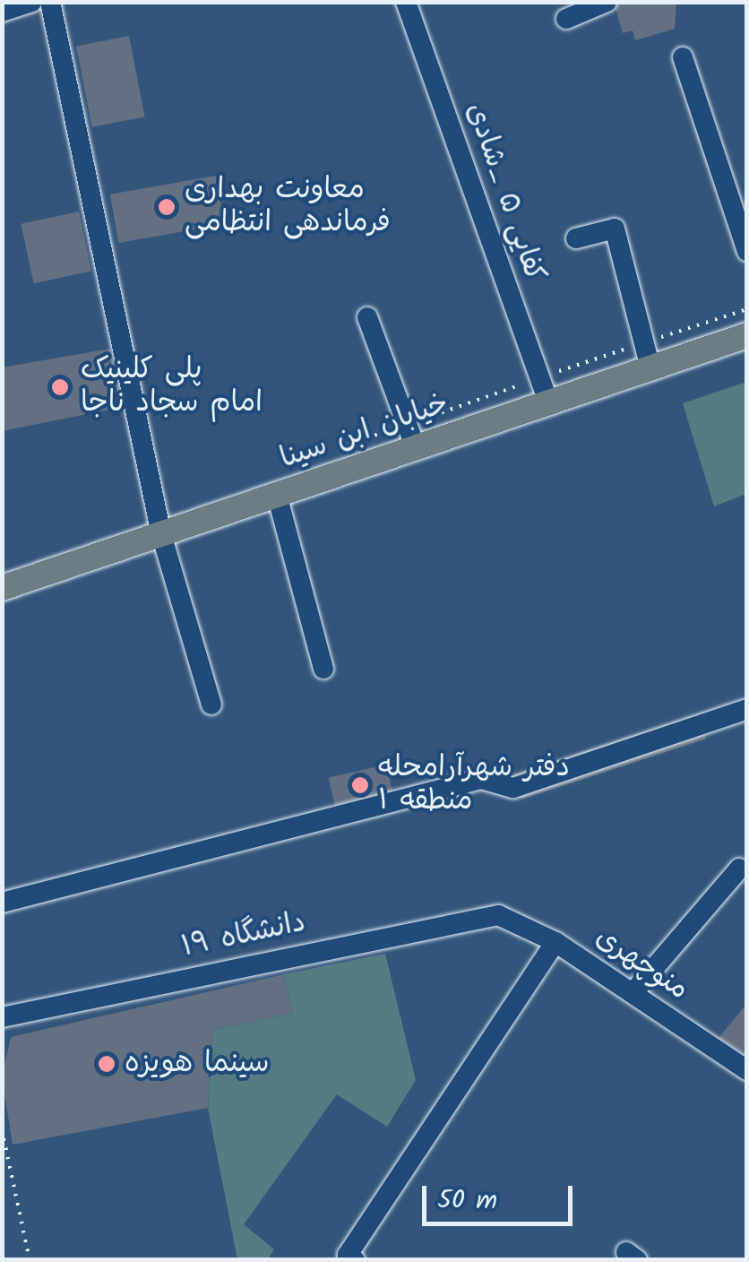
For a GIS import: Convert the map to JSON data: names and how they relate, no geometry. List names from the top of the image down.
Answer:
{
  "streets": {
    "main road": ["خیابان ابن سینا"],
    "street": ["کفایی ۵ _شادی", "دانشگاه ۱۹", "منوچهری"]
  },
  "crossings": [
    ["کفایی ۵ _شادی", "خیابان ابن سینا"],
    ["دانشگاه ۱۹", "منوچهری"]
  ],
  "places": [
    "معاونت بهداری فرماندهی انتظامی",
    "پلی کلینیک امام سجاد ناجا",
    "دفتر شهرآرامحله منطقه ۱",
    "سینما هویزه"
  ],
  "scale_bar": "50 m"
}
